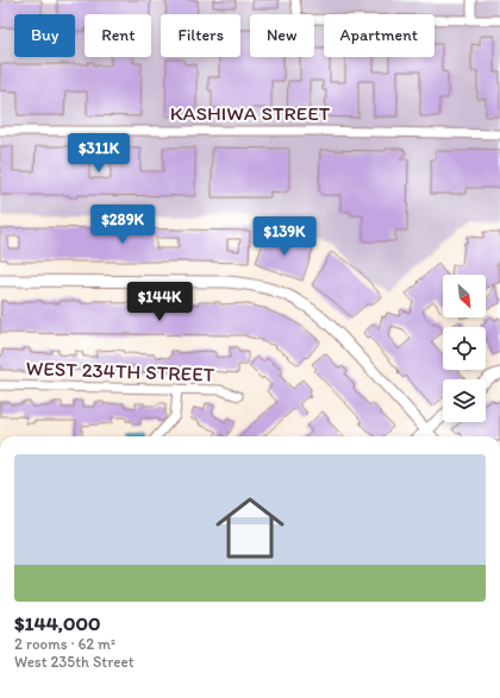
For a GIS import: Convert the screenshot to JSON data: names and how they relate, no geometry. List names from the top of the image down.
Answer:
{
  "streets": {
    "street": ["KASHIWA STREET", "WEST 234TH STREET"]
  },
  "north": "bottom right",
  "page": {
    "chip": [
      "Buy",
      "Rent",
      "Filters",
      "New",
      "Apartment"
    ],
    "price": [
      "$311K",
      "$289K",
      "$139K",
      "$144K"
    ],
    "list": [
      {
        "name": "$144,000",
        "note": "2 rooms · 62 m² · West 235th Street"
      }
    ]
  }
}
